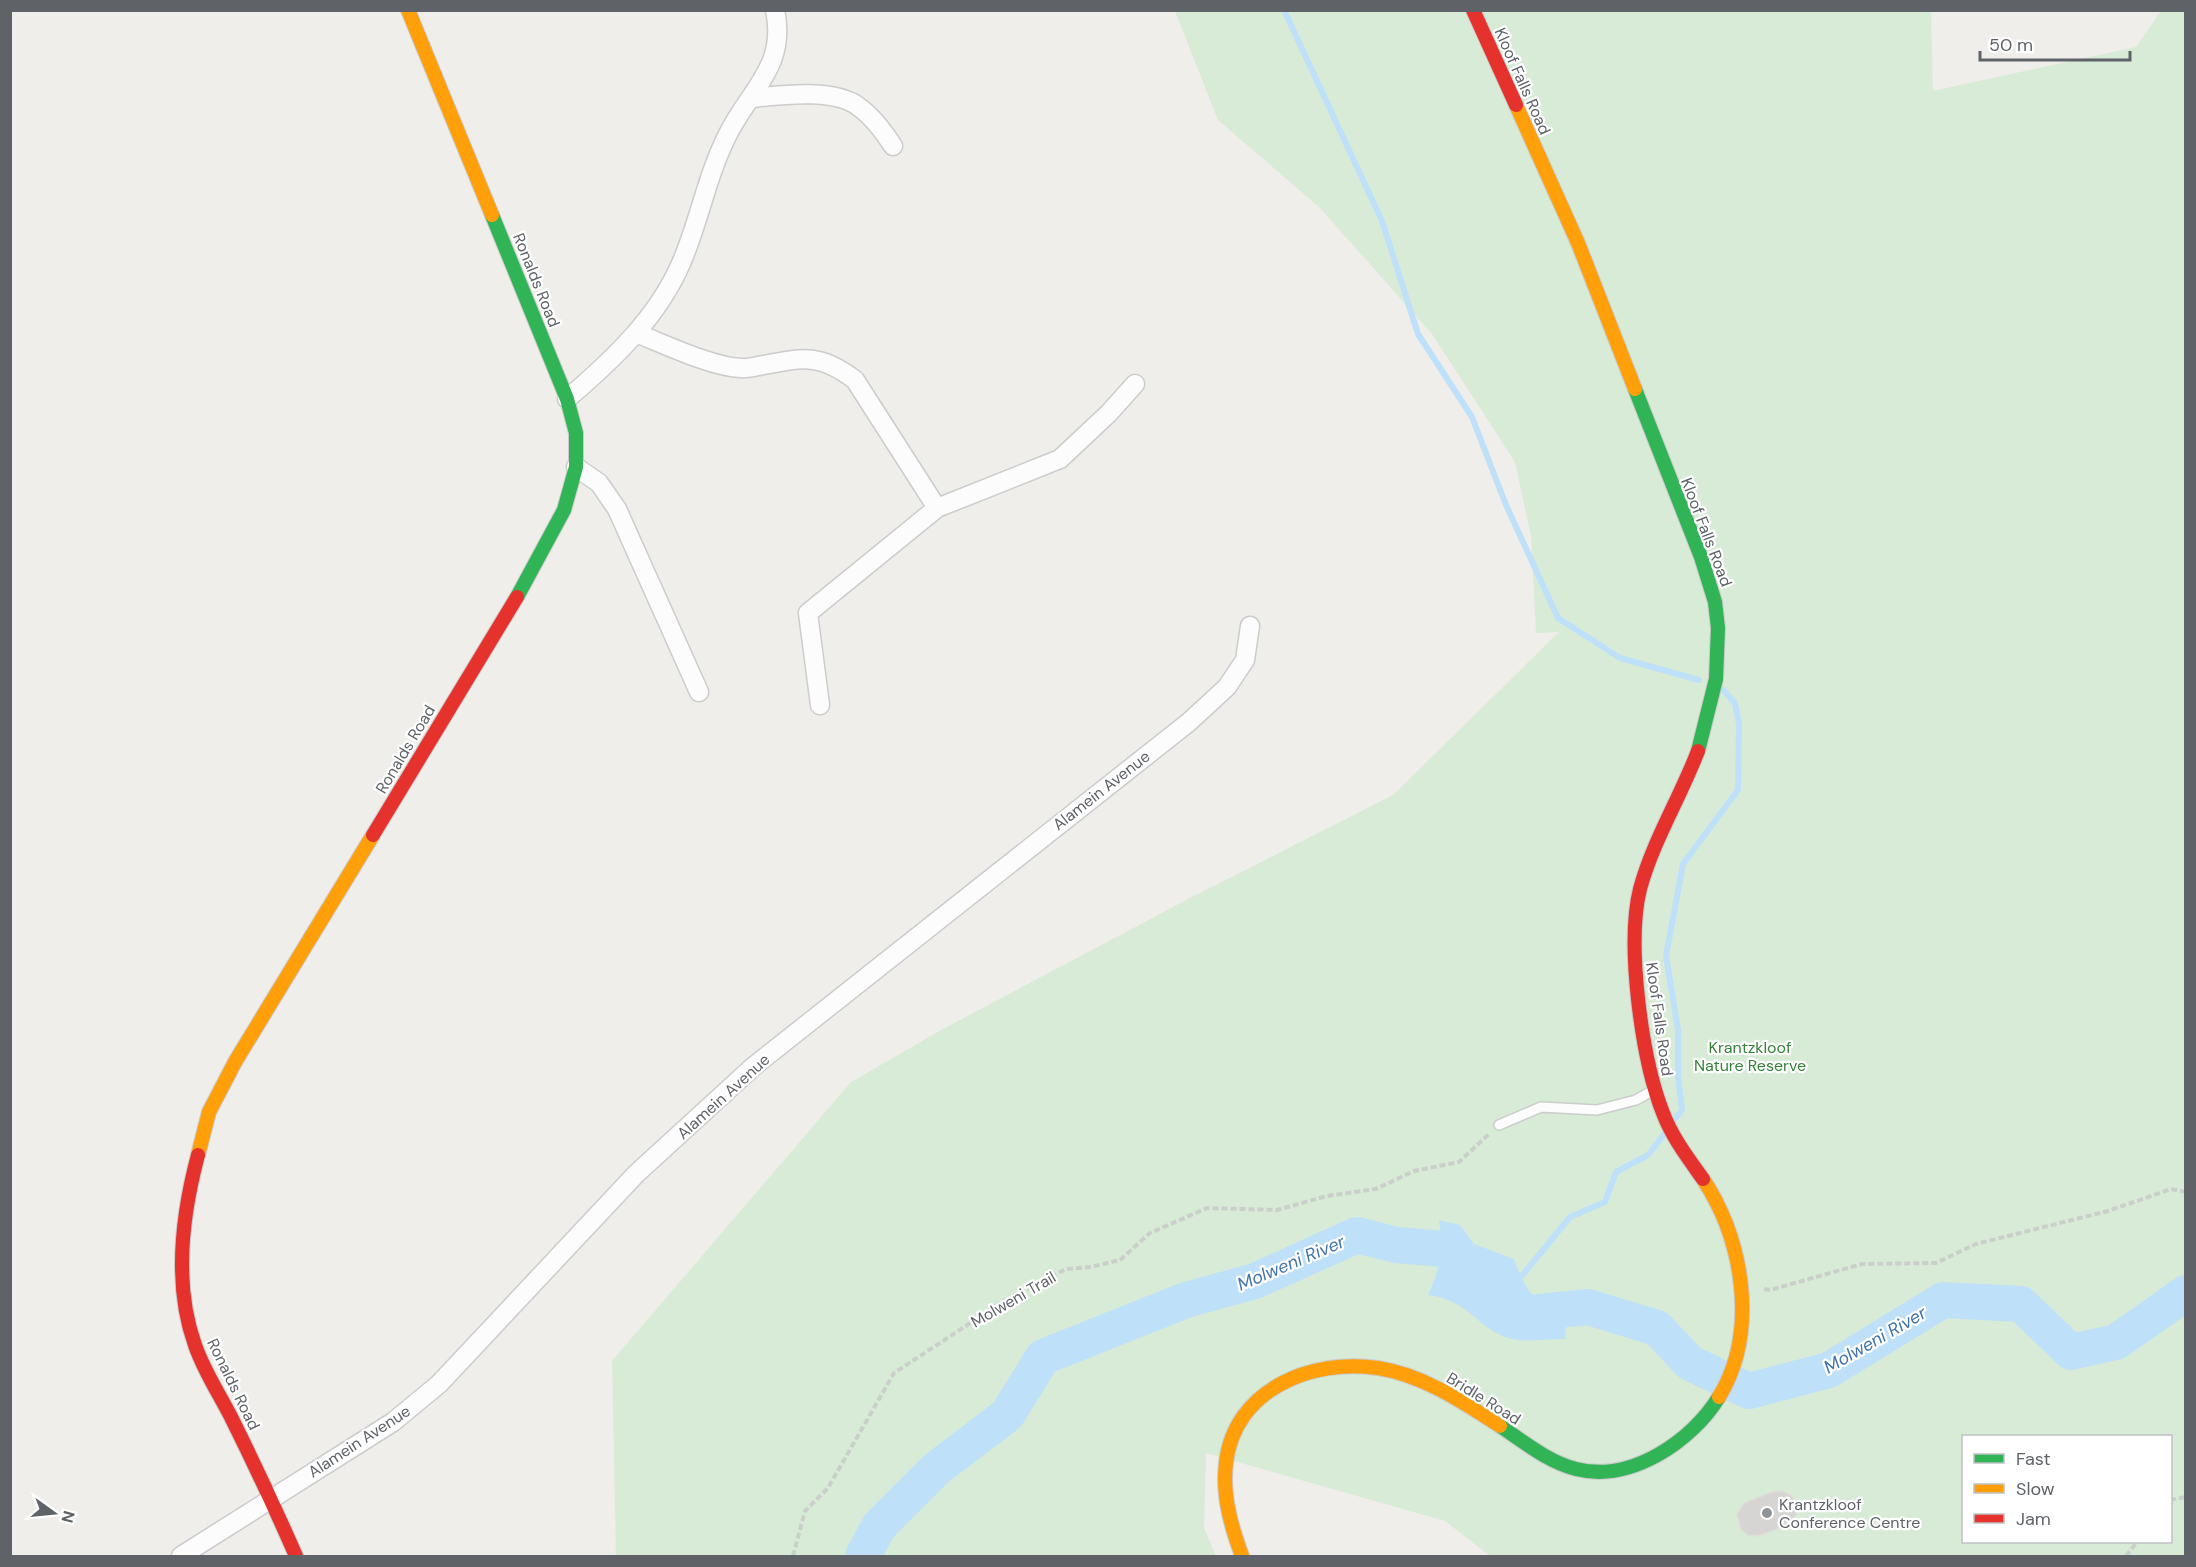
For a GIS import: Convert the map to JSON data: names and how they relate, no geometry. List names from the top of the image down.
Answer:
{
  "streets": {
    "main road": ["Kloof Falls Road", "Ronalds Road", "Bridle Road"],
    "street": ["Alamein Avenue"],
    "path": ["Molweni Trail"]
  },
  "crossings": [
    ["Kloof Falls Road", "Bridle Road"],
    ["Ronalds Road", "Alamein Avenue"]
  ],
  "water": ["Molweni River"],
  "parks": ["Krantzkloof Nature Reserve"],
  "places": ["Krantzkloof Conference Centre"],
  "legend": ["Fast", "Slow", "Jam"],
  "scale_bar": "50 m",
  "north": "right"
}
